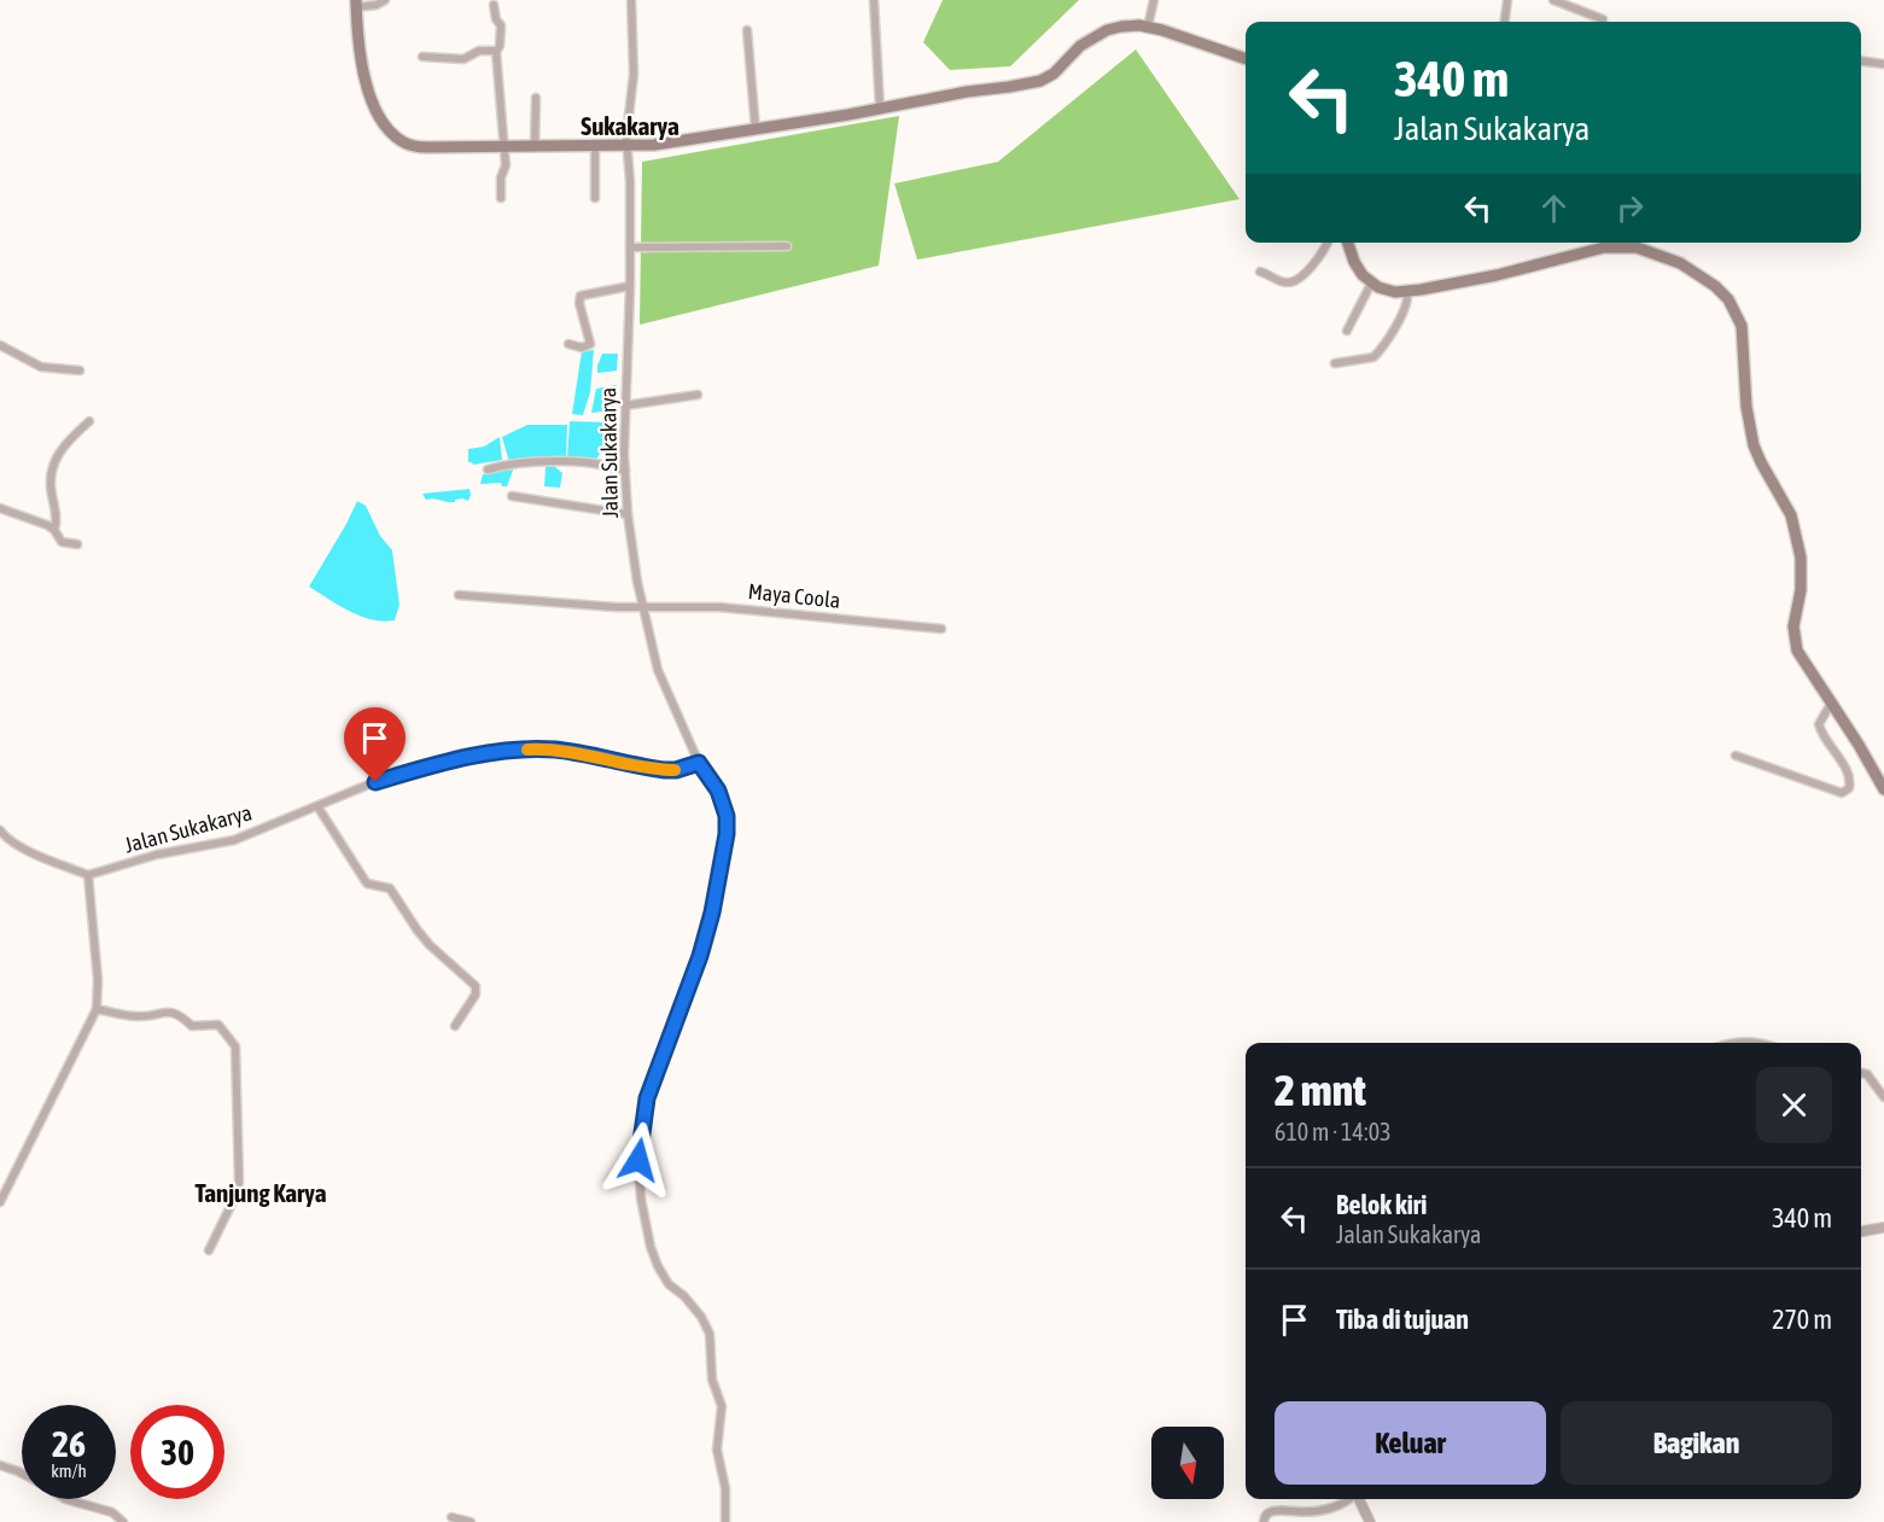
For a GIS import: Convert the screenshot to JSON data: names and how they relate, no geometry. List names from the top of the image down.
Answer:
{
  "streets": {
    "street": ["Jalan Sukakarya", "Maya Coola"]
  },
  "crossings": [
    ["Jalan Sukakarya", "Maya Coola"]
  ],
  "districts": ["Sukakarya", "Tanjung Karya"],
  "north": "bottom",
  "page": {
    "turn": ["340 m", "Jalan Sukakarya"],
    "heading": ["2 mnt", "610 m · 14:03"],
    "list": [
      {
        "name": "Belok kiri",
        "note": "Jalan Sukakarya",
        "value": "340 m"
      },
      {
        "name": "Tiba di tujuan",
        "value": "270 m"
      }
    ],
    "buttons": ["Keluar", "Bagikan"],
    "speed": "26 km/h",
    "limit": "30"
  }
}
